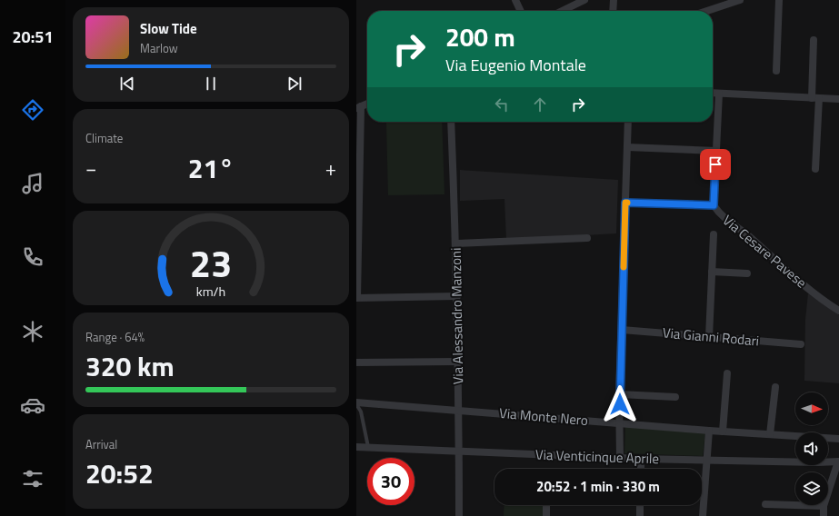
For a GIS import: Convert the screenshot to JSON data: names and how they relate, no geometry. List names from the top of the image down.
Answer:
{
  "streets": {
    "street": [
      "Via Cesare Pavese",
      "Via Alessandro Manzoni",
      "Via Gianni Rodari",
      "Via Monte Nero",
      "Via Venticinque Aprile"
    ]
  },
  "crossings": [
    ["Via Alessandro Manzoni", "Via Monte Nero"],
    ["Via Alessandro Manzoni", "Via Venticinque Aprile"]
  ],
  "north": "right",
  "page": {
    "tabs": "20:51",
    "turn": ["200 m", "Via Eugenio Montale"],
    "song": ["Slow Tide", "Marlow"],
    "tile": [
      "Climate",
      ["Range · 64%", "320 km"],
      ["Arrival", "20:52"]
    ],
    "heat": ["−", "21°", "+"],
    "limit": "30",
    "trip": "20:52 · 1 min · 330 m",
    "gauge": ["23", "km/h"]
  }
}
